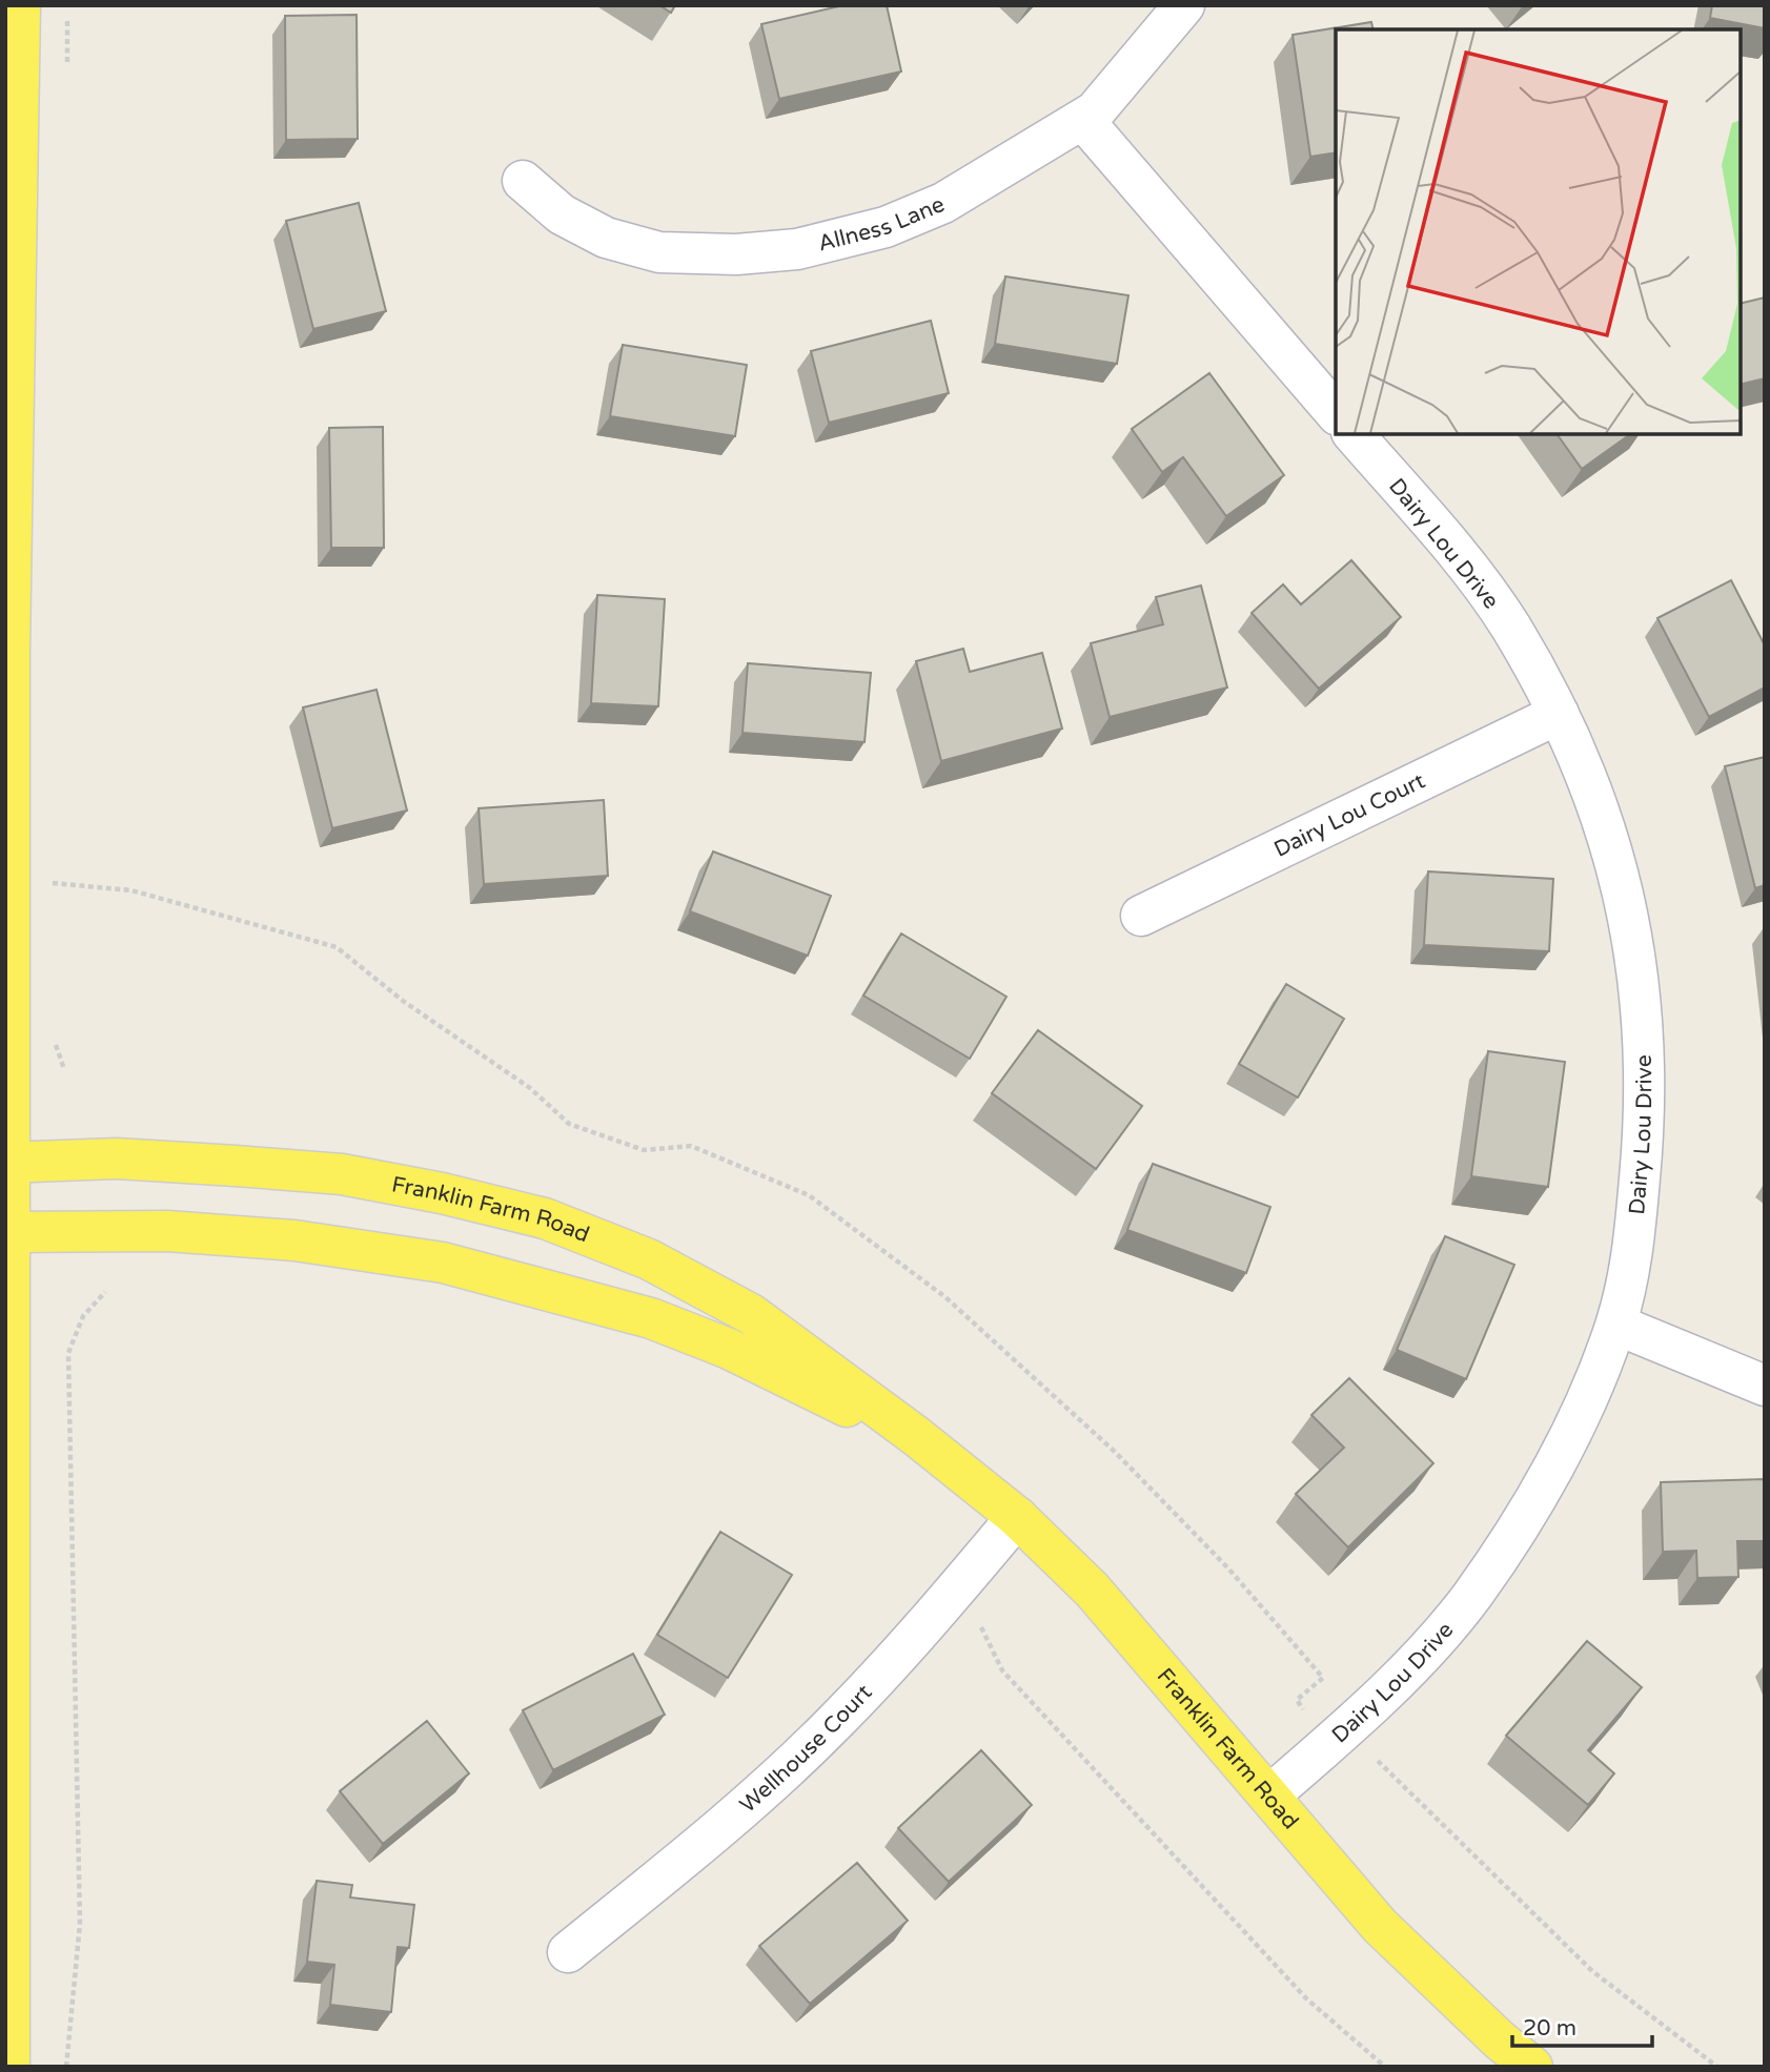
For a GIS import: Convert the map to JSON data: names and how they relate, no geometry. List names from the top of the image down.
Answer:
{
  "streets": {
    "main road": ["Franklin Farm Road"],
    "street": [
      "Allness Lane",
      "Dairy Lou Drive",
      "Dairy Lou Court",
      "Wellhouse Court"
    ]
  },
  "crossings": [
    ["Dairy Lou Drive", "Dairy Lou Court"],
    ["Dairy Lou Drive", "Franklin Farm Road"],
    ["Franklin Farm Road", "Wellhouse Court"]
  ],
  "scale_bar": "20 m"
}
